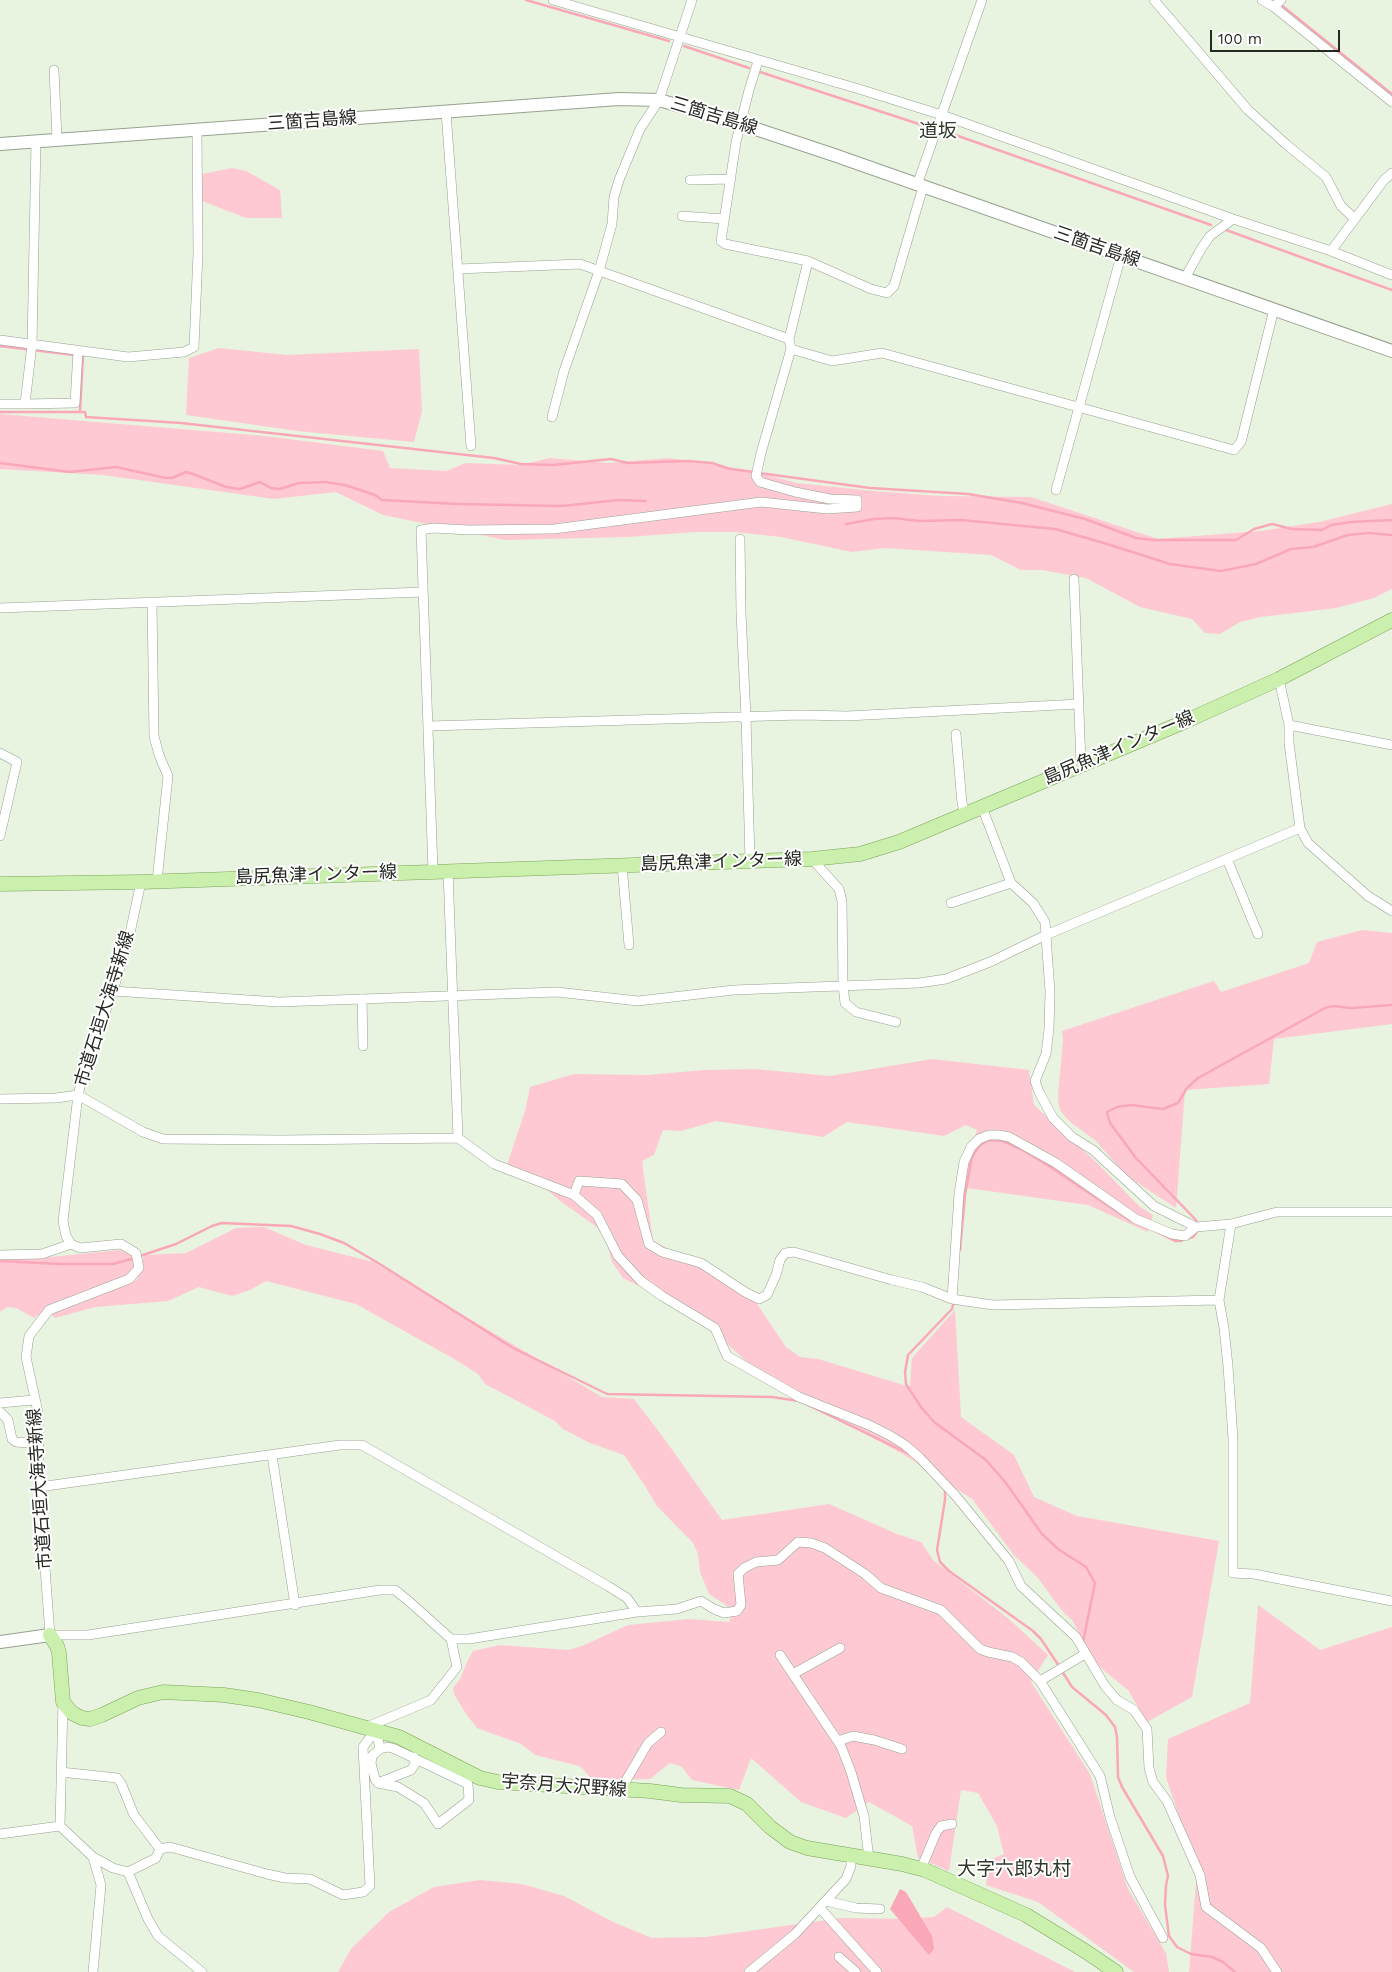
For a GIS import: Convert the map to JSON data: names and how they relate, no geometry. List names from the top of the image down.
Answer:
{
  "streets": {
    "main road": ["三箇吉島線", "島尻魚津インター線", "宇奈月大沢野線"],
    "street": ["市道石垣大海寺新線"]
  },
  "crossings": [
    ["島尻魚津インター線", "市道石垣大海寺新線"]
  ],
  "districts": ["道坂", "大字六郎丸村"],
  "scale_bar": "100 m"
}
